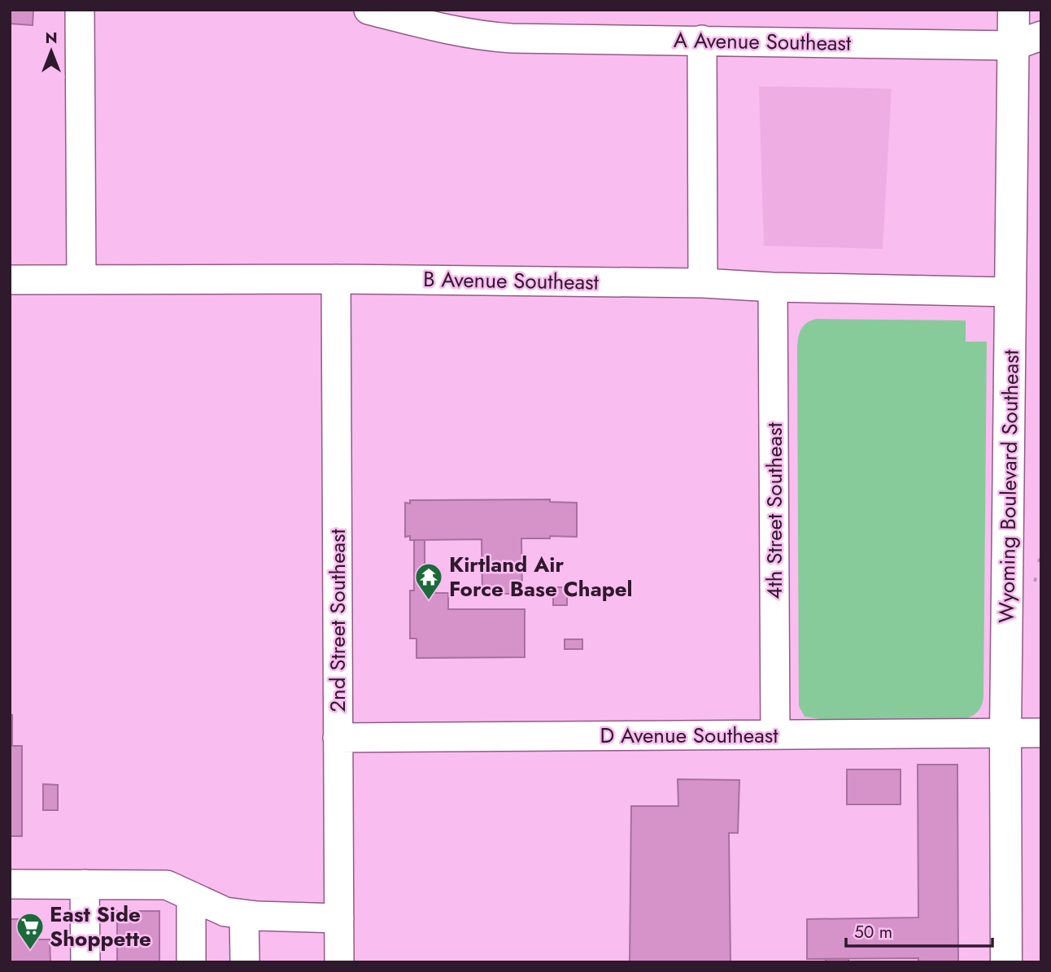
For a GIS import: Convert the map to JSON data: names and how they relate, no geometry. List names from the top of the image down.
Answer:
{
  "streets": {
    "main road": ["Wyoming Boulevard Southeast"],
    "street": [
      "A Avenue Southeast",
      "B Avenue Southeast",
      "4th Street Southeast",
      "2nd Street Southeast",
      "D Avenue Southeast"
    ]
  },
  "crossings": [
    ["A Avenue Southeast", "Wyoming Boulevard Southeast"],
    ["B Avenue Southeast", "Wyoming Boulevard Southeast"],
    ["B Avenue Southeast", "4th Street Southeast"],
    ["B Avenue Southeast", "2nd Street Southeast"],
    ["Wyoming Boulevard Southeast", "D Avenue Southeast"],
    ["4th Street Southeast", "D Avenue Southeast"],
    ["2nd Street Southeast", "D Avenue Southeast"]
  ],
  "places": {
    "temple": ["Kirtland Air Force Base Chapel"],
    "supermarket": ["East Side Shoppette"]
  },
  "scale_bar": "50 m",
  "north": "top"
}
